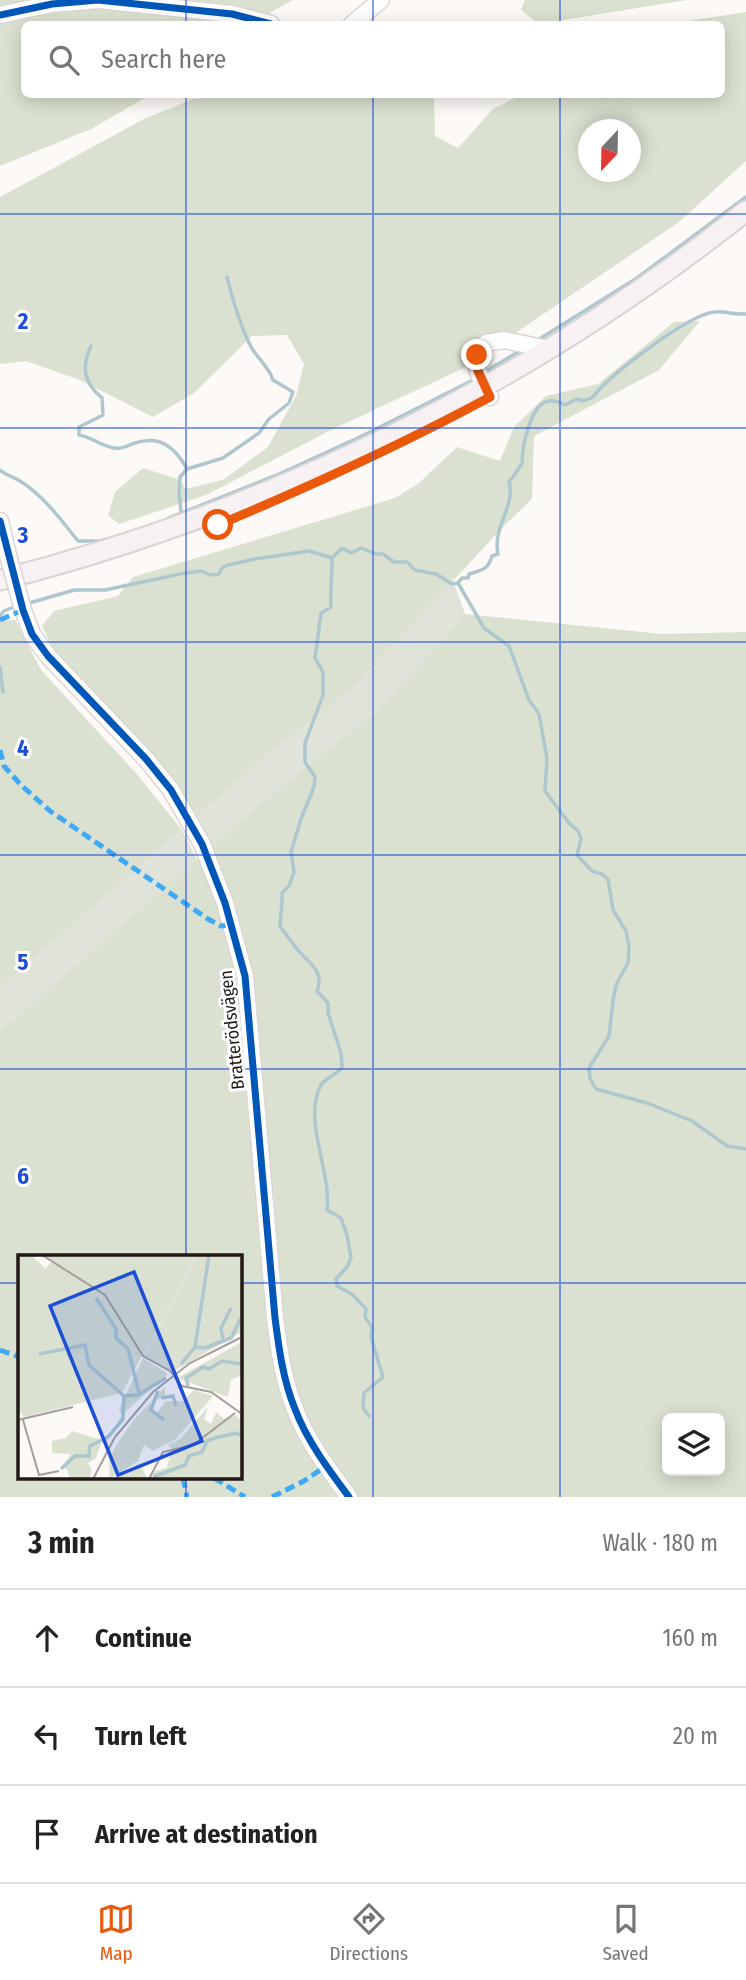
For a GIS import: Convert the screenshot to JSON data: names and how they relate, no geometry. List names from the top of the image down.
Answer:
{
  "streets": {
    "street": ["Bratterödsvägen"]
  },
  "north": "bottom",
  "page": {
    "search": "Search here",
    "heading": ["3 min", "Walk · 180 m"],
    "list": [
      ["Continue", "160 m"],
      ["Turn left", "20 m"],
      "Arrive at destination"
    ],
    "nav": ["Map", "Directions", "Saved"]
  },
  "grid": {
    "rows": [
      "2",
      "3",
      "4",
      "5",
      "6"
    ]
  }
}
